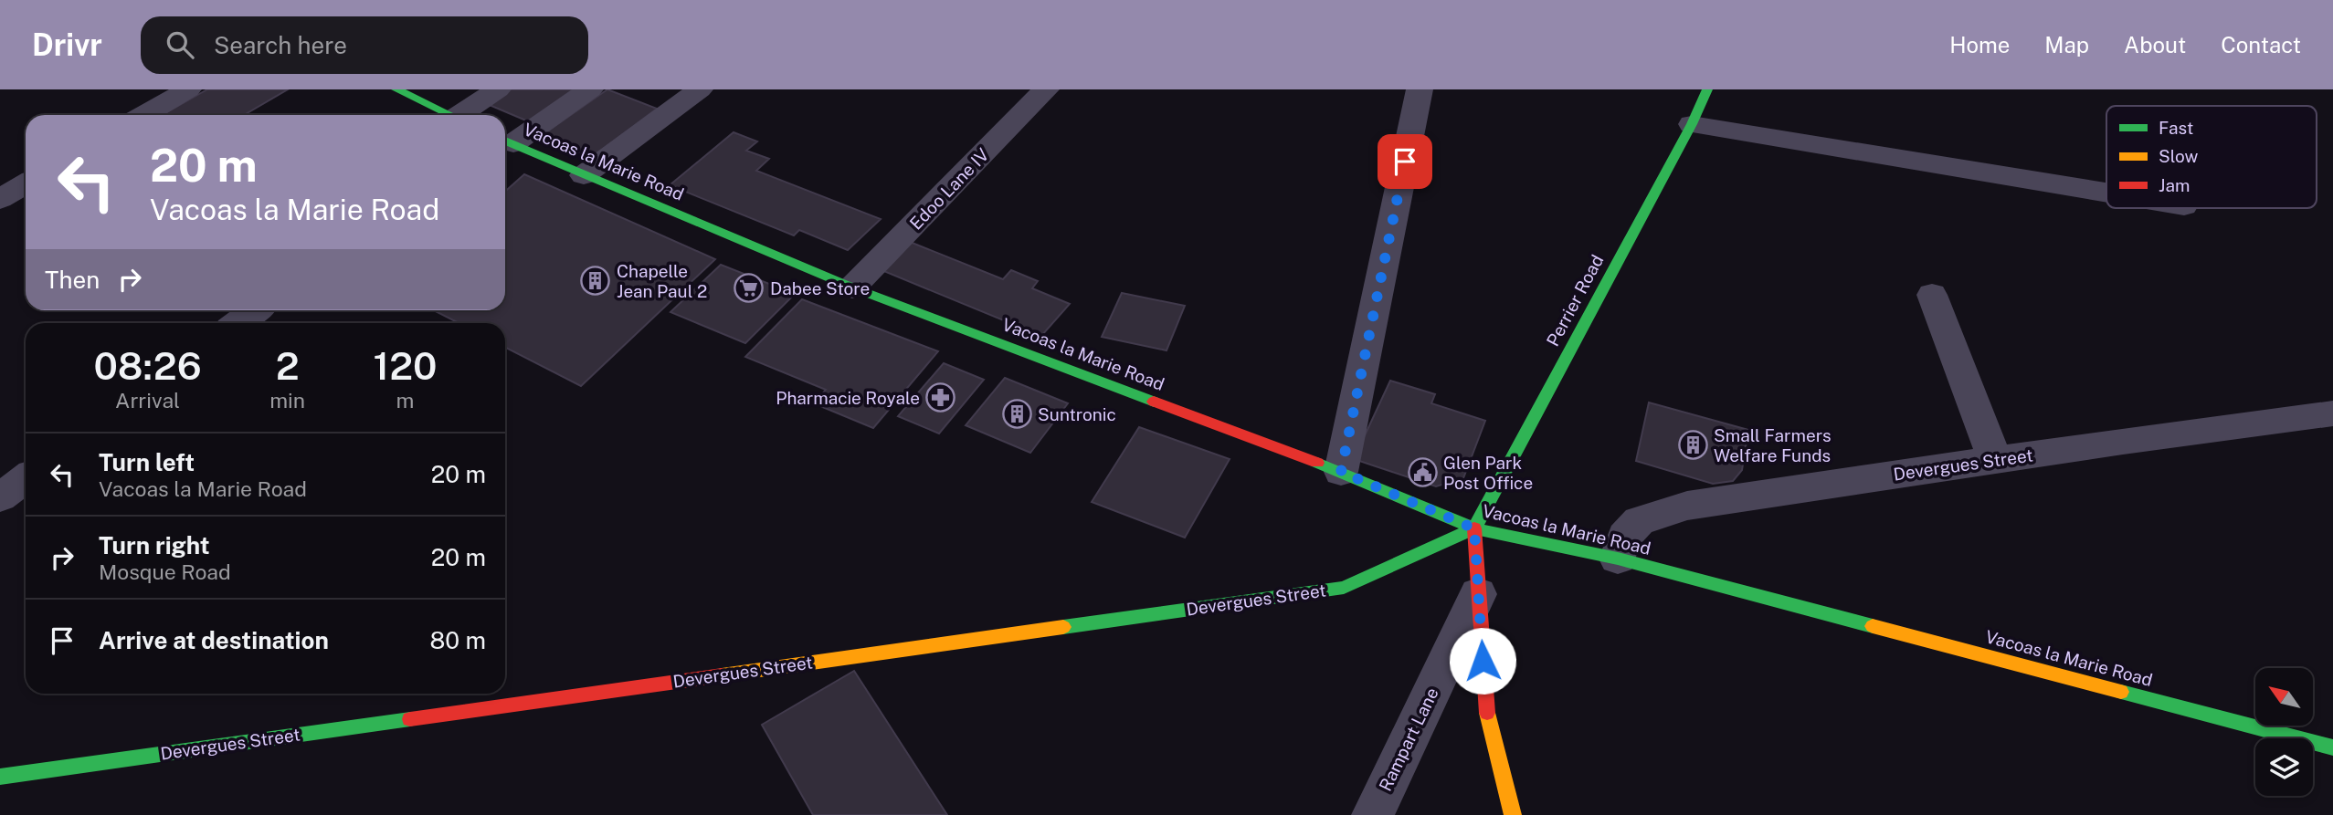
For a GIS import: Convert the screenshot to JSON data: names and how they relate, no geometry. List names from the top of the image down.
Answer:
{
  "streets": {
    "main road": ["Vacoas la Marie Road", "Perrier Road", "Devergues Street"],
    "street": ["Edoo Lane IV", "Rampart Lane"]
  },
  "crossings": [
    ["Vacoas la Marie Road", "Edoo Lane IV"],
    ["Vacoas la Marie Road", "Perrier Road"],
    ["Vacoas la Marie Road", "Devergues Street"],
    ["Perrier Road", "Devergues Street"]
  ],
  "places": {
    "building": ["Chapelle Jean Paul 2", "Suntronic", "Small Farmers Welfare Funds"],
    "supermarket": ["Dabee Store"],
    "pharmacy": ["Pharmacie Royale"],
    "public building": ["Glen Park Post Office"]
  },
  "legend": ["Fast", "Slow", "Jam"],
  "north": "top left",
  "page": {
    "header": "Drivr",
    "search": "Search here",
    "nav": [
      "Home",
      "Map",
      "About",
      "Contact"
    ],
    "turn": ["20 m", "Vacoas la Marie Road"],
    "then": "Then",
    "eta": [
      "08:26",
      "Arrival",
      "2",
      "min",
      "120",
      "m"
    ],
    "list": [
      {
        "name": "Turn left",
        "note": "Vacoas la Marie Road",
        "value": "20 m"
      },
      {
        "name": "Turn right",
        "note": "Mosque Road",
        "value": "20 m"
      },
      {
        "name": "Arrive at destination",
        "value": "80 m"
      }
    ]
  }
}
